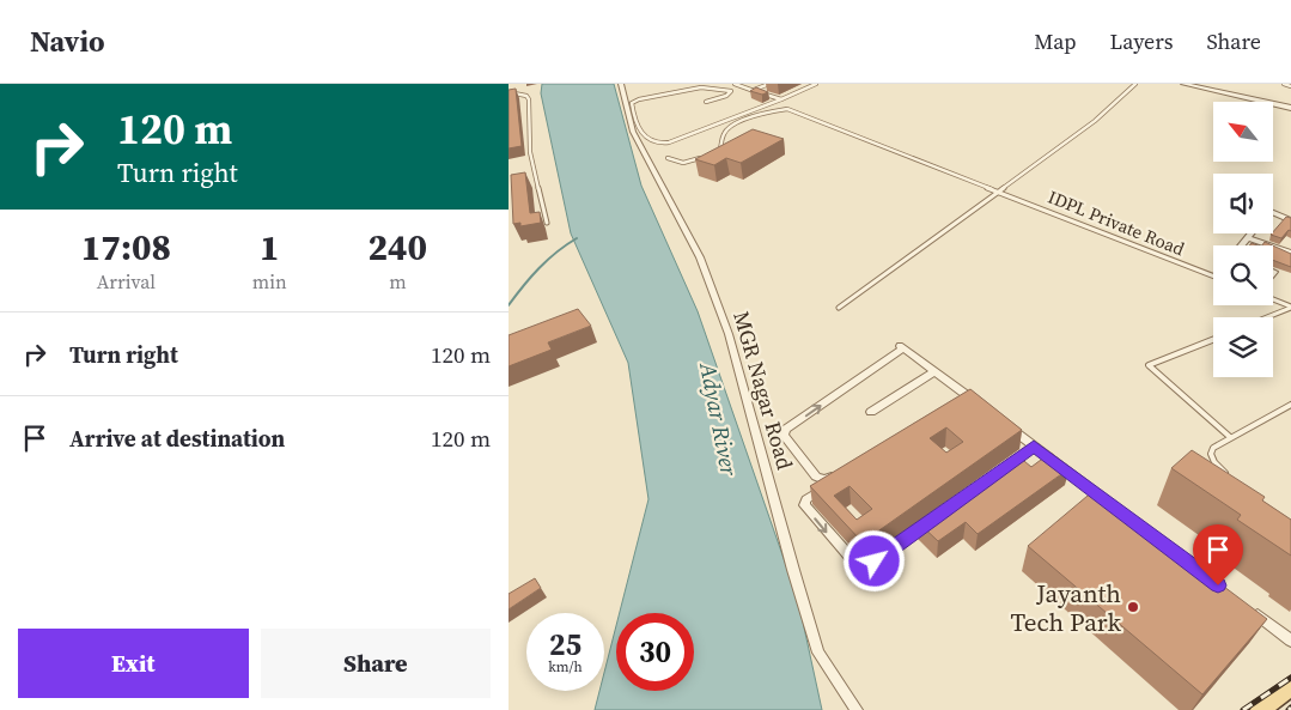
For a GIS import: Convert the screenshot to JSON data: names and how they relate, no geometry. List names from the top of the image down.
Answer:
{
  "streets": {
    "street": ["MGR Nagar Road"],
    "lane": ["IDPL Private Road"]
  },
  "water": ["Adyar River"],
  "places": ["Jayanth Tech Park"],
  "north": "top left",
  "page": {
    "header": "Navio",
    "nav": ["Map", "Layers", "Share"],
    "turn": ["120 m", "Turn right"],
    "eta": [
      "17:08",
      "Arrival",
      "1",
      "min",
      "240",
      "m"
    ],
    "list": [
      {
        "name": "Turn right",
        "value": "120 m"
      },
      {
        "name": "Arrive at destination",
        "value": "120 m"
      }
    ],
    "speed": "25 km/h",
    "limit": "30",
    "buttons": ["Exit", "Share"]
  }
}
